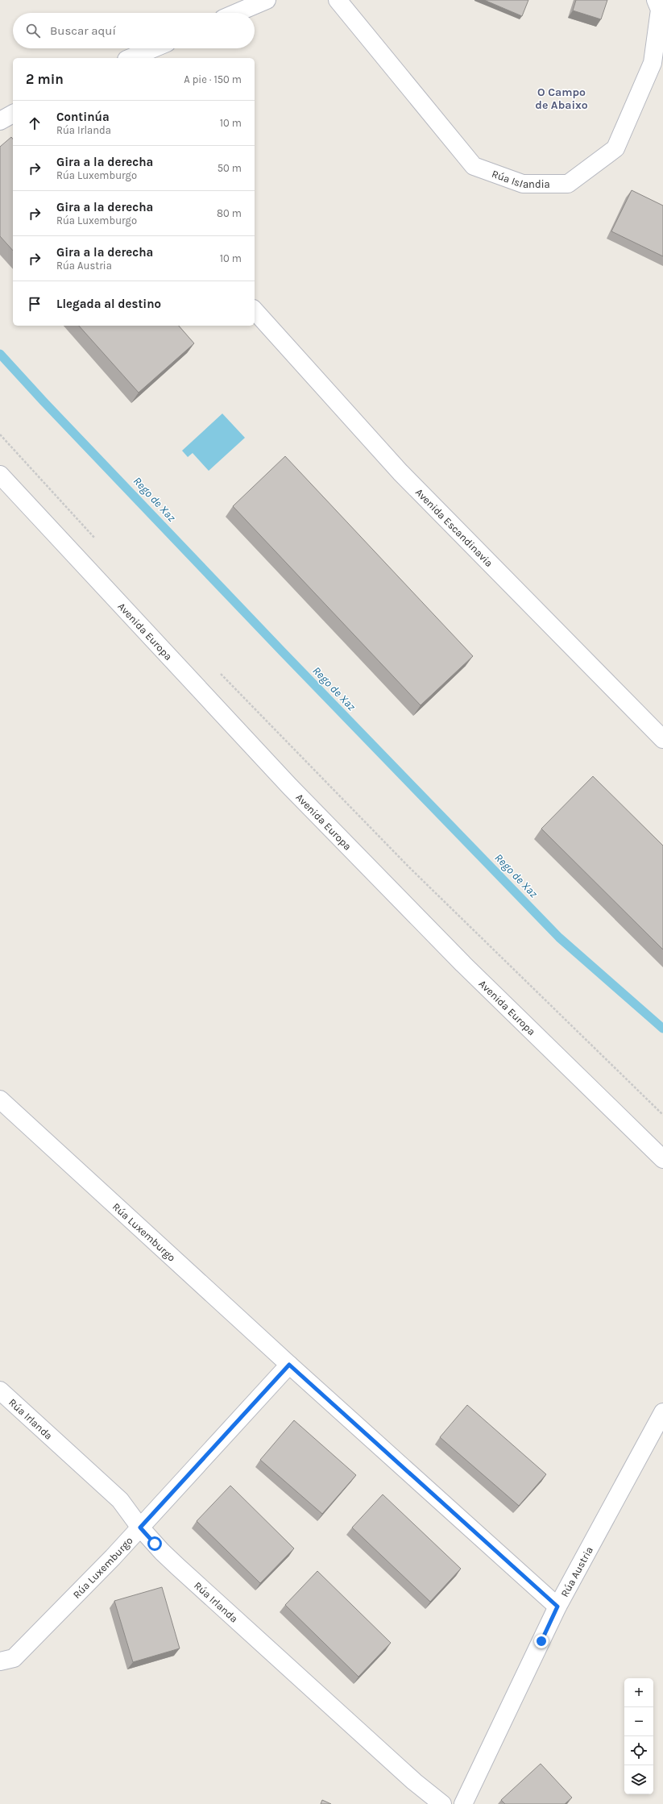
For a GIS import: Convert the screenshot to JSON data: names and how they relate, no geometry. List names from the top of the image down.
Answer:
{
  "streets": {
    "street": [
      "Rúa Islandia",
      "Avenida Escandinavia",
      "Avenida Europa",
      "Rúa Luxemburgo",
      "Rúa Irlanda",
      "Rúa Austria"
    ]
  },
  "crossings": [
    ["Rúa Luxemburgo", "Rúa Irlanda"],
    ["Rúa Luxemburgo", "Rúa Austria"]
  ],
  "districts": ["O Campo de Abaixo"],
  "water": ["Rego de Xaz"],
  "page": {
    "search": "Buscar aquí",
    "heading": ["2 min", "A pie · 150 m"],
    "list": [
      ["Continúa", "Rúa Irlanda", "10 m"],
      ["Gira a la derecha", "Rúa Luxemburgo", "50 m"],
      ["Gira a la derecha", "Rúa Luxemburgo", "80 m"],
      ["Gira a la derecha", "Rúa Austria", "10 m"],
      "Llegada al destino"
    ],
    "map_buttons": ["+", "−"]
  }
}
